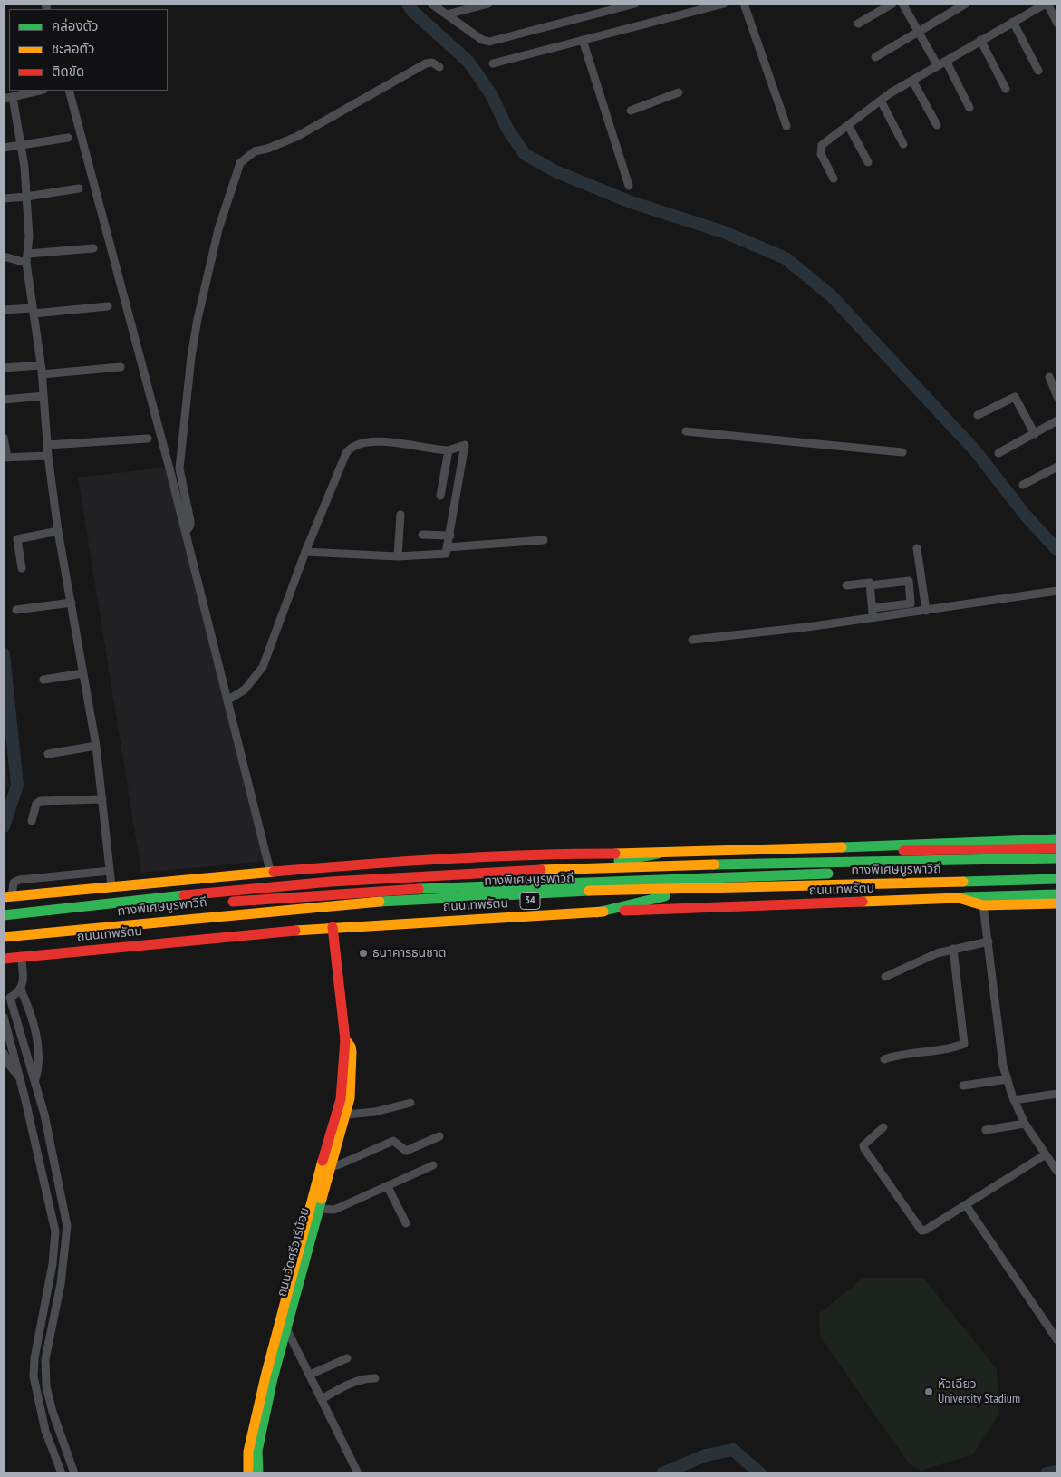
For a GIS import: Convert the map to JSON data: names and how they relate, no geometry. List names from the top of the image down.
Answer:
{
  "streets": {
    "main road": [
      "ทางพิเศษบูรพาวิถี",
      "ถนนเทพรัตน",
      "34",
      "ถนนวัดศรีวารีน้อย"
    ]
  },
  "crossings": [
    ["ถนนเทพรัตน", "ถนนวัดศรีวารีน้อย"]
  ],
  "places": ["ธนาคารธนชาต", "หัวเฉียว University Stadium"],
  "legend": ["คล่องตัว", "ชะลอตัว", "ติดขัด"]
}
